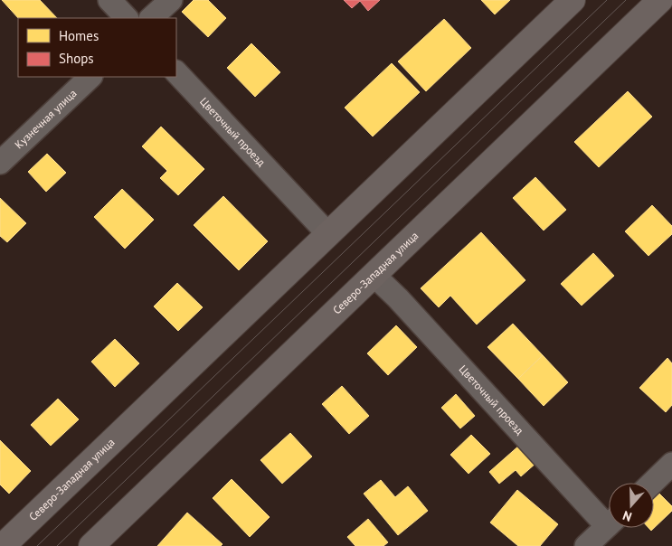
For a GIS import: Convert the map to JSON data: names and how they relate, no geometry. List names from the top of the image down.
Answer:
{
  "streets": {
    "main road": ["Северо-Западная улица"],
    "street": ["Кузнечная улица", "Цветочный проезд"]
  },
  "crossings": [
    ["Цветочный проезд", "Северо-Западная улица"]
  ],
  "legend": ["Homes", "Shops"],
  "north": "bottom"
}
